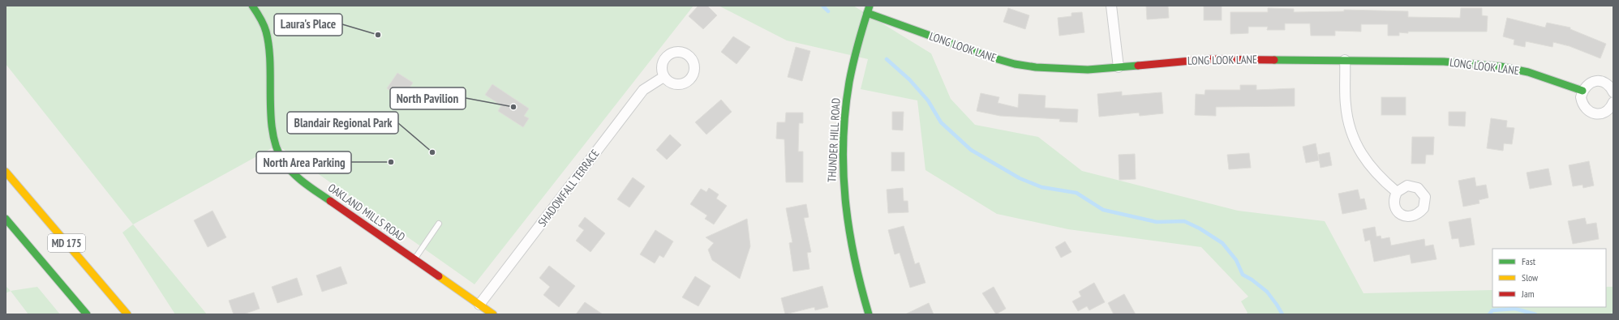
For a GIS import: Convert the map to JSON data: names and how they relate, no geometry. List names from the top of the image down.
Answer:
{
  "streets": {
    "street": [
      "LONG LOOK LANE",
      "THUNDER HILL ROAD",
      "SHADOWFALL TERRACE",
      "OAKLAND MILLS ROAD",
      "MD 175"
    ]
  },
  "crossings": [
    ["LONG LOOK LANE", "THUNDER HILL ROAD"],
    ["SHADOWFALL TERRACE", "OAKLAND MILLS ROAD"]
  ],
  "places": [
    "Laura's Place",
    "North Pavilion",
    "Blandair Regional Park",
    "North Area Parking"
  ],
  "legend": ["Fast", "Slow", "Jam"]
}
